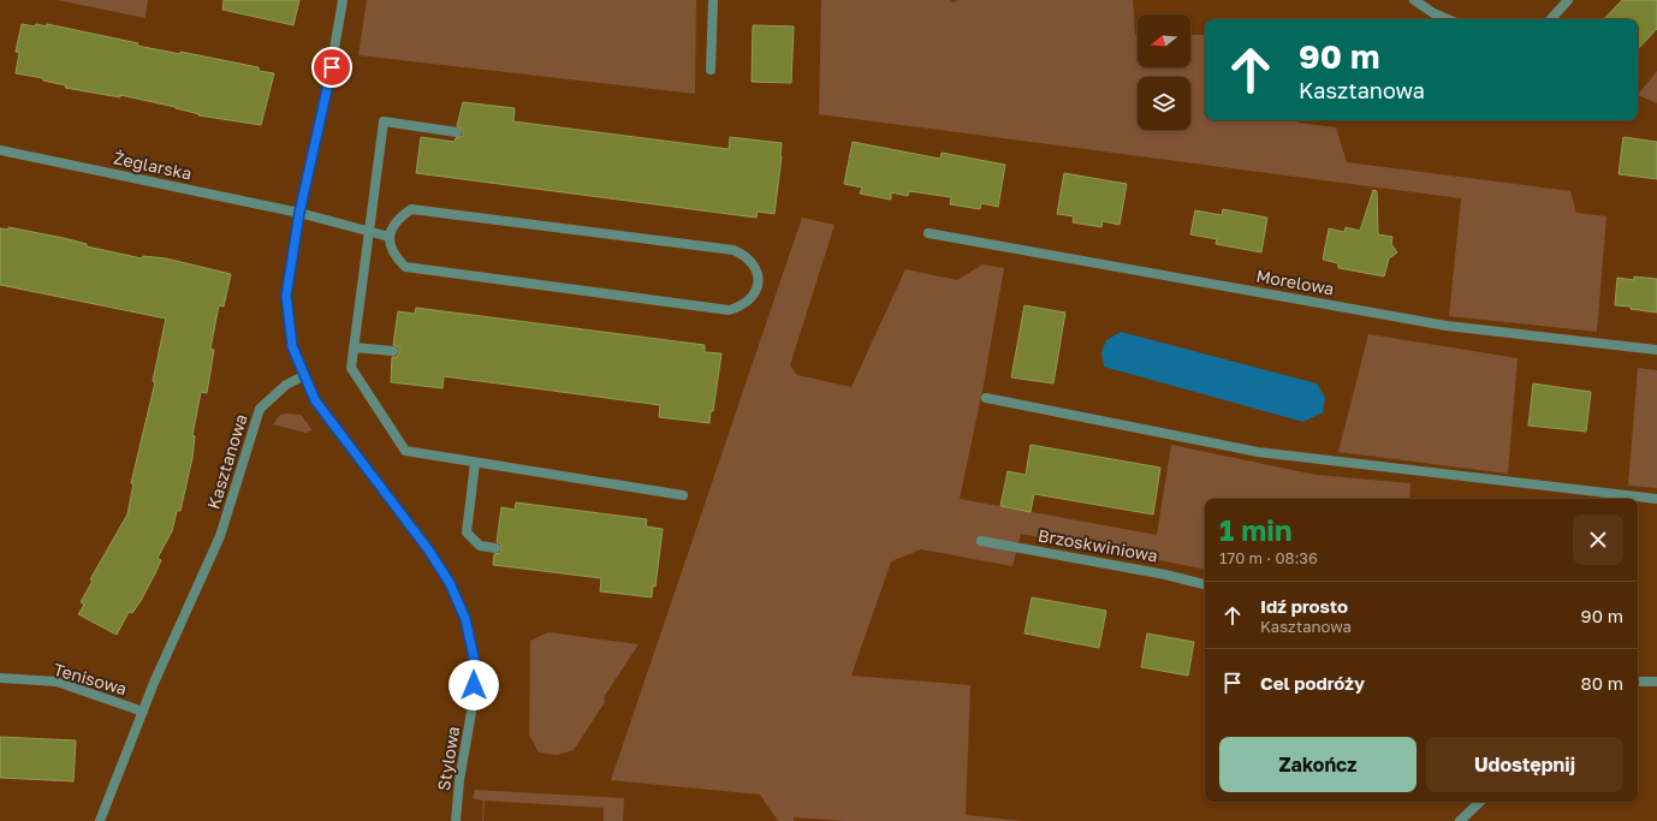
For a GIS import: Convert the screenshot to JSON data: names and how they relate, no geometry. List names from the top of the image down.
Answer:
{
  "streets": {
    "street": [
      "Żeglarska",
      "Morelowa",
      "Kasztanowa",
      "Brzoskwiniowa",
      "Tenisowa",
      "Stylowa"
    ]
  },
  "crossings": [
    ["Kasztanowa", "Tenisowa"],
    ["Kasztanowa", "Stylowa"]
  ],
  "north": "left",
  "page": {
    "turn": ["90 m", "Kasztanowa"],
    "heading": ["1 min", "170 m · 08:36"],
    "list": [
      {
        "name": "Idź prosto",
        "note": "Kasztanowa",
        "value": "90 m"
      },
      {
        "name": "Cel podróży",
        "value": "80 m"
      }
    ],
    "buttons": ["Zakończ", "Udostępnij"]
  }
}
